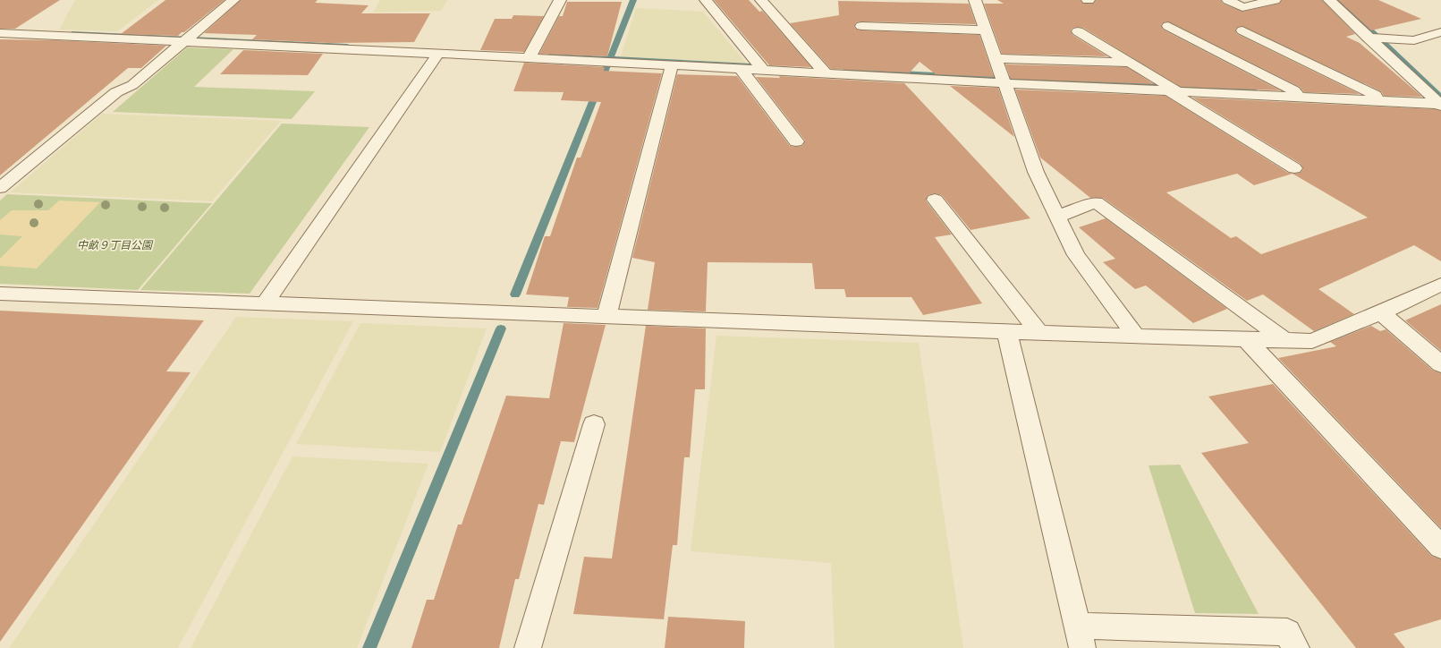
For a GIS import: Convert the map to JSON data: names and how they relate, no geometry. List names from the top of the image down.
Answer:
{
  "parks": ["中畝９丁目公園"]
}
